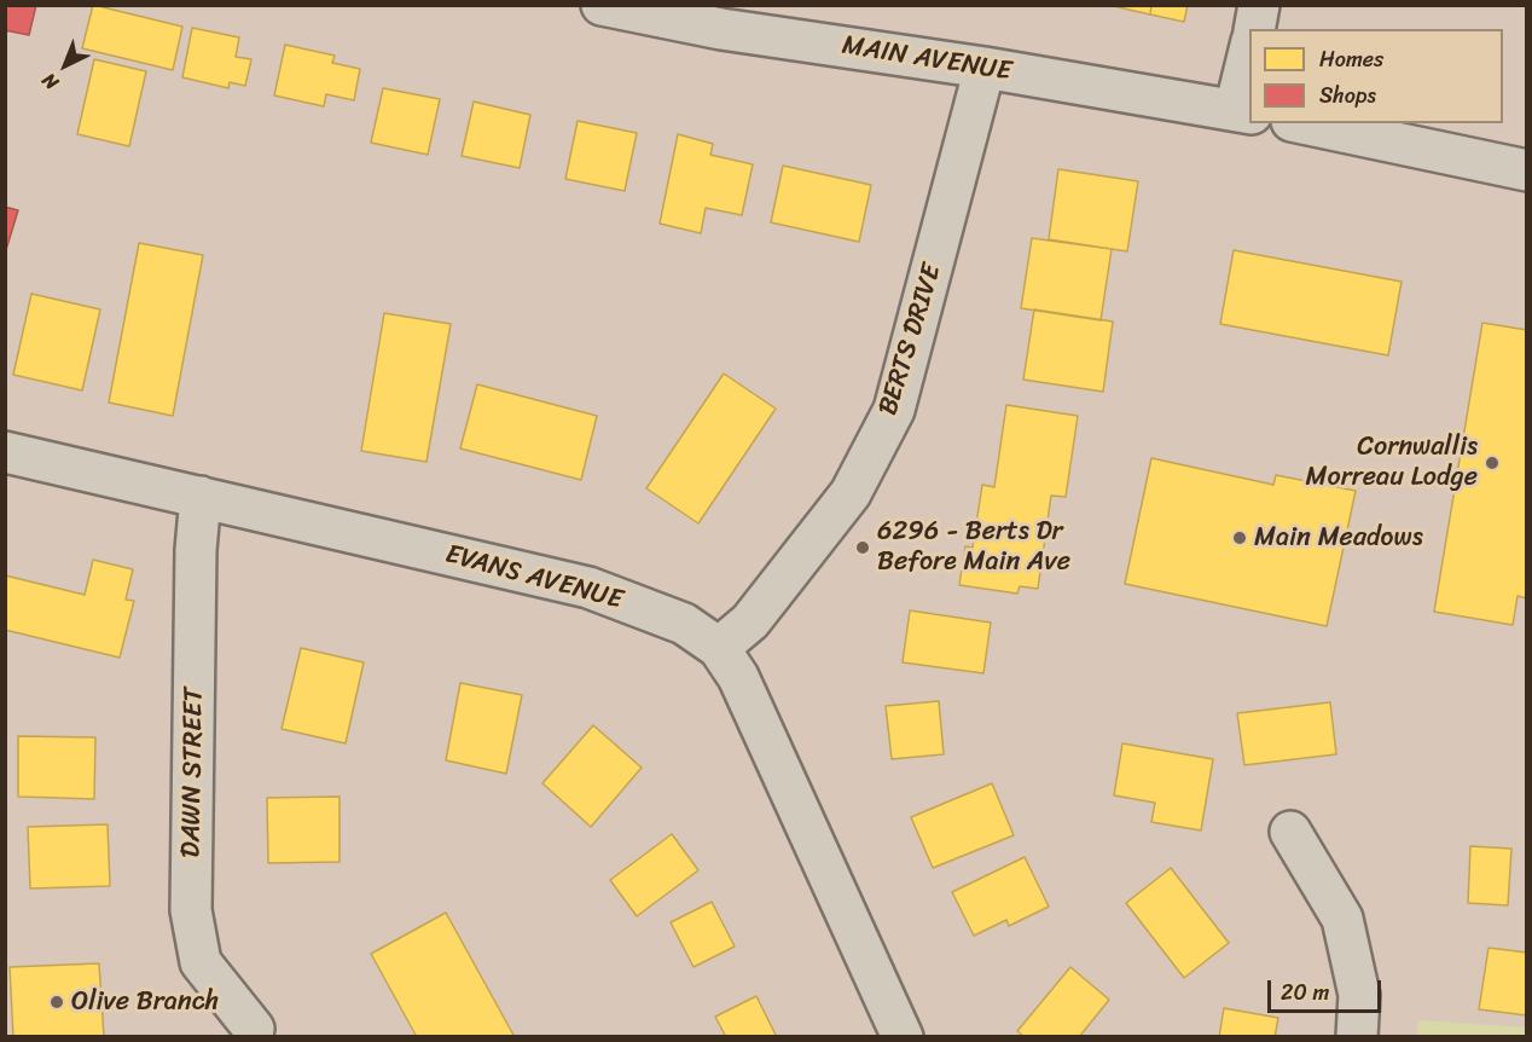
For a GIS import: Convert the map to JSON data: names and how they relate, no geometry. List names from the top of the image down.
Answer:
{
  "streets": {
    "street": [
      "MAIN AVENUE",
      "BERTS DRIVE",
      "EVANS AVENUE",
      "DAWN STREET"
    ]
  },
  "crossings": [
    ["MAIN AVENUE", "BERTS DRIVE"],
    ["BERTS DRIVE", "EVANS AVENUE"],
    ["EVANS AVENUE", "DAWN STREET"]
  ],
  "places": [
    "Cornwallis Morreau Lodge",
    "Main Meadows",
    "6296 - Berts Dr Before Main Ave",
    "Olive Branch"
  ],
  "legend": ["Homes", "Shops"],
  "scale_bar": "20 m",
  "north": "bottom left"
}
